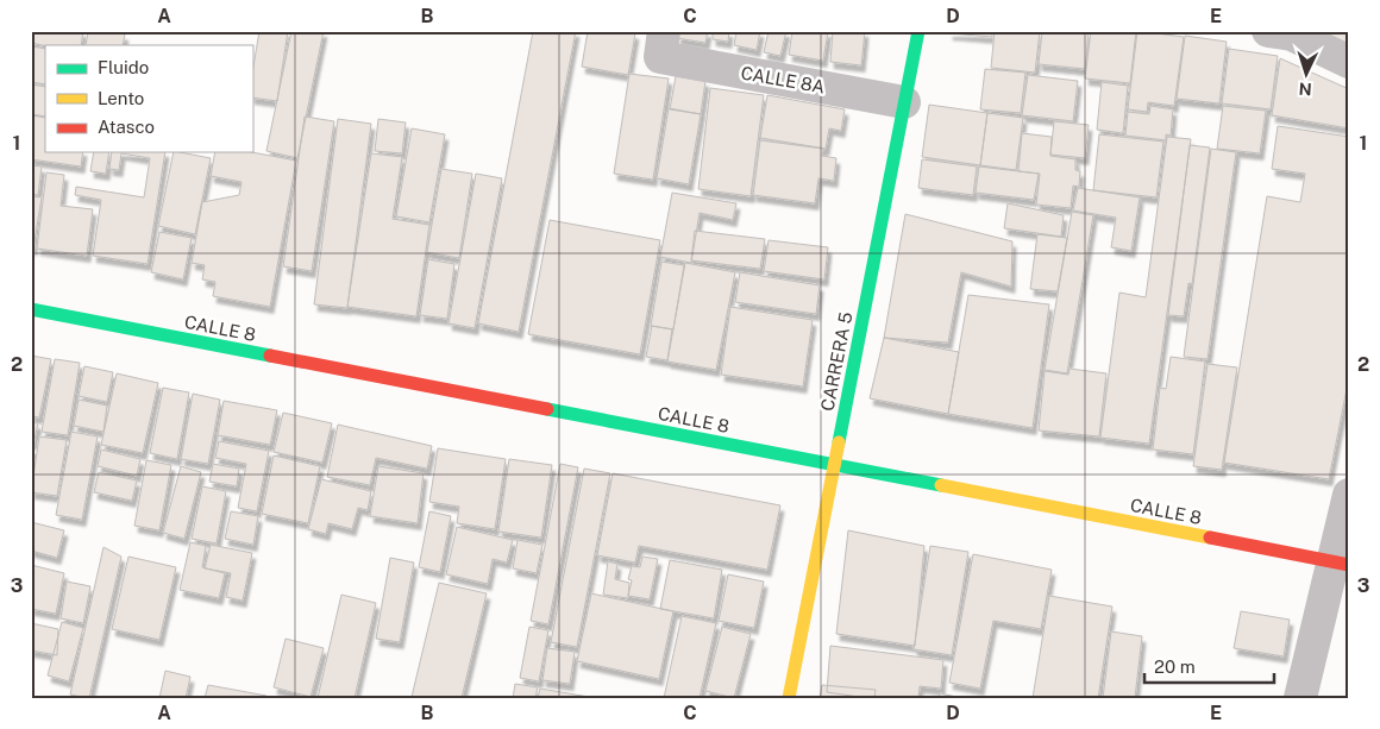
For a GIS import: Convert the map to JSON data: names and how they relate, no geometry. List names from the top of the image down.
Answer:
{
  "streets": {
    "street": ["CALLE 8A", "CALLE 8", "CARRERA 5"]
  },
  "crossings": [
    ["CALLE 8A", "CARRERA 5"],
    ["CALLE 8", "CARRERA 5"]
  ],
  "legend": ["Fluido", "Lento", "Atasco"],
  "scale_bar": "20 m",
  "north": "bottom",
  "grid": {
    "columns": [
      "A",
      "B",
      "C",
      "D",
      "E"
    ],
    "rows": ["1", "2", "3"]
  }
}
